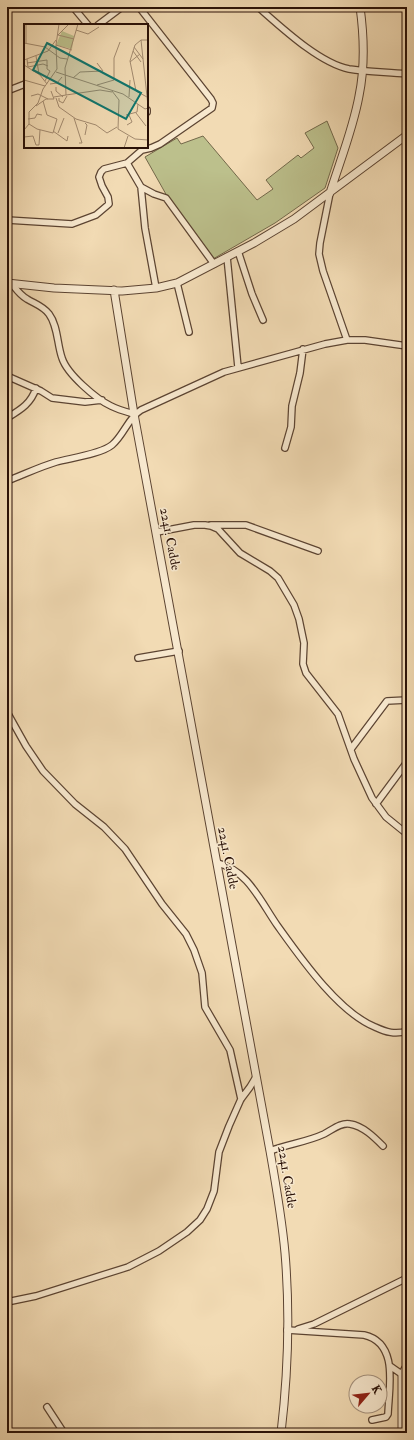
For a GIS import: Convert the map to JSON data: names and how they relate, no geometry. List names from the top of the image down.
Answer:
{
  "streets": {
    "street": ["2241. Cadde"]
  },
  "north": "top right"
}
